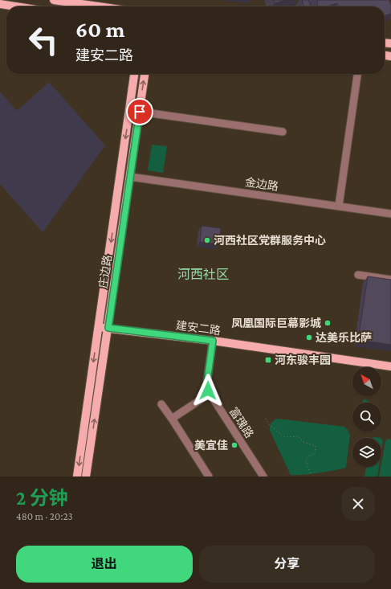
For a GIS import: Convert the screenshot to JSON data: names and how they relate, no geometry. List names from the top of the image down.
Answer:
{
  "streets": {
    "main road": ["庄边路", "建安二路"],
    "street": ["金边路", "富瑰路"]
  },
  "crossings": [
    ["金边路", "庄边路"],
    ["庄边路", "建安二路"],
    ["建安二路", "富瑰路"]
  ],
  "districts": ["河西社区"],
  "places": {
    "other": [
      "河西社区党群服务中心",
      "凤凰国际巨幕影城",
      "达美乐比萨",
      "美宜佳"
    ],
    "transit": ["河东骏丰园"]
  },
  "north": "top left",
  "page": {
    "turn": ["60 m", "建安二路"],
    "heading": ["2 分钟", "480 m · 20:23"],
    "buttons": ["退出", "分享"]
  }
}
